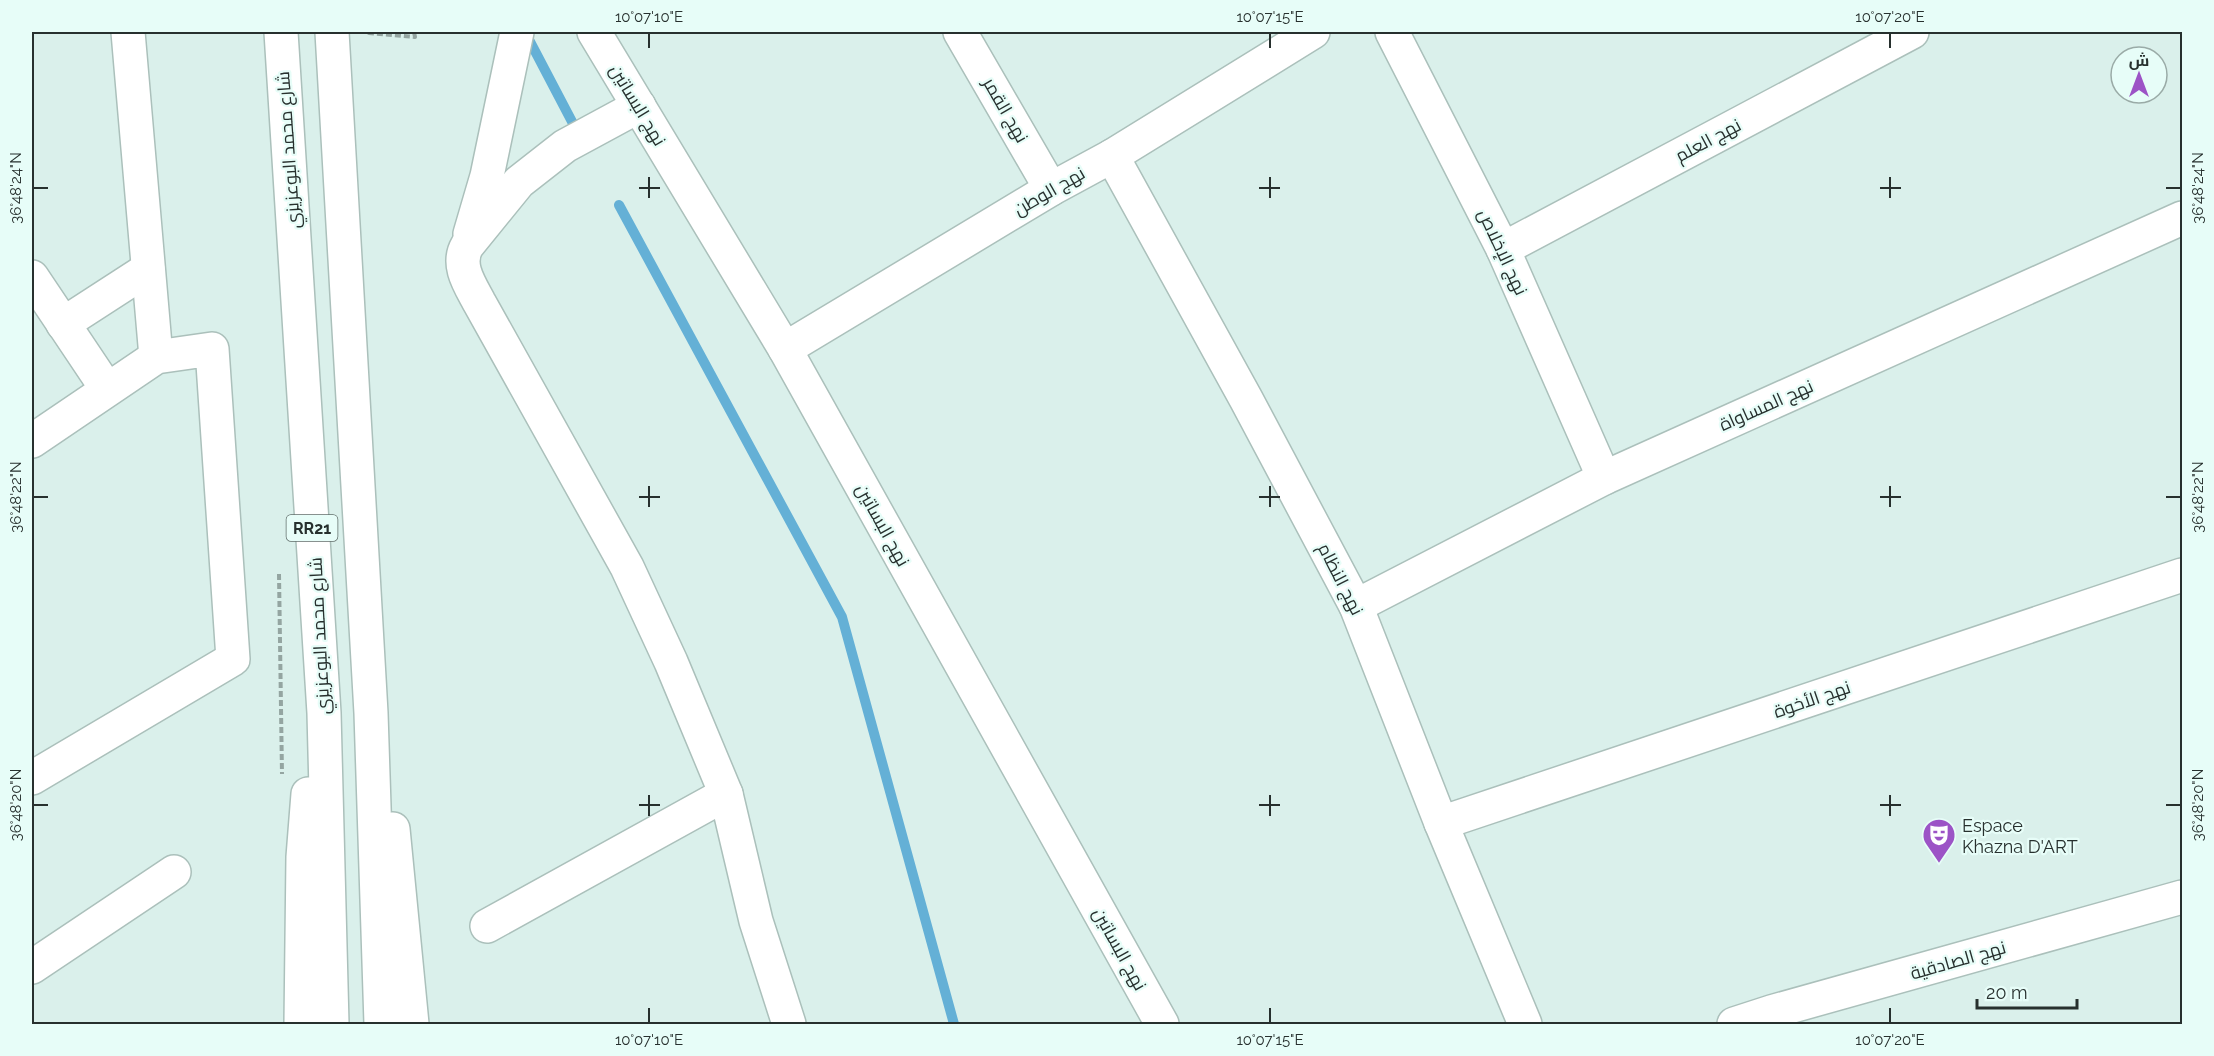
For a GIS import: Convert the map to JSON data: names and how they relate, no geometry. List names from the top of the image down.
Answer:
{
  "streets": {
    "main road": [
      "نهج البساتين",
      "نهج القمر",
      "نهج العلم",
      "شارع محمد البوعزيزي",
      "نهج الوطن",
      "نهج الإخلاص",
      "نهج المساواة",
      "RR21",
      "نهج النظام",
      "نهج الأخوة",
      "نهج الصادقية"
    ]
  },
  "crossings": [
    ["نهج البساتين", "نهج الوطن"],
    ["نهج القمر", "نهج الوطن"],
    ["نهج العلم", "نهج الإخلاص"],
    ["شارع محمد البوعزيزي", "RR21"],
    ["نهج الوطن", "نهج النظام"],
    ["نهج الإخلاص", "نهج المساواة"],
    ["نهج المساواة", "نهج النظام"],
    ["نهج النظام", "نهج الأخوة"]
  ],
  "places": {
    "theatre": ["Espace Khazna D'ART"]
  },
  "scale_bar": "20 m",
  "north": "top",
  "coordinates": [
    "10°07'10\"E",
    "10°07'15\"E",
    "10°07'20\"E",
    "36°48'24\"N",
    "36°48'22\"N",
    "36°48'20\"N"
  ]
}
